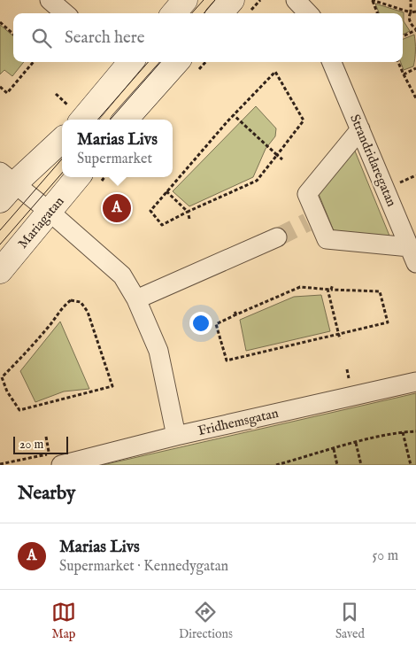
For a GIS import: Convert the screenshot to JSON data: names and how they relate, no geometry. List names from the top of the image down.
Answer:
{
  "streets": {
    "street": ["Strandridaregatan", "Mariagatan", "Fridhemsgatan"]
  },
  "scale_bar": "20 m",
  "page": {
    "search": "Search here",
    "popup": ["Marias Livs", "Supermarket"],
    "pins": "A",
    "scale": "20 m",
    "heading": "Nearby",
    "list": [
      {
        "mark": "A",
        "name": "Marias Livs",
        "note": "Supermarket · Kennedygatan",
        "value": "50 m"
      }
    ],
    "nav": ["Map", "Directions", "Saved"]
  }
}
